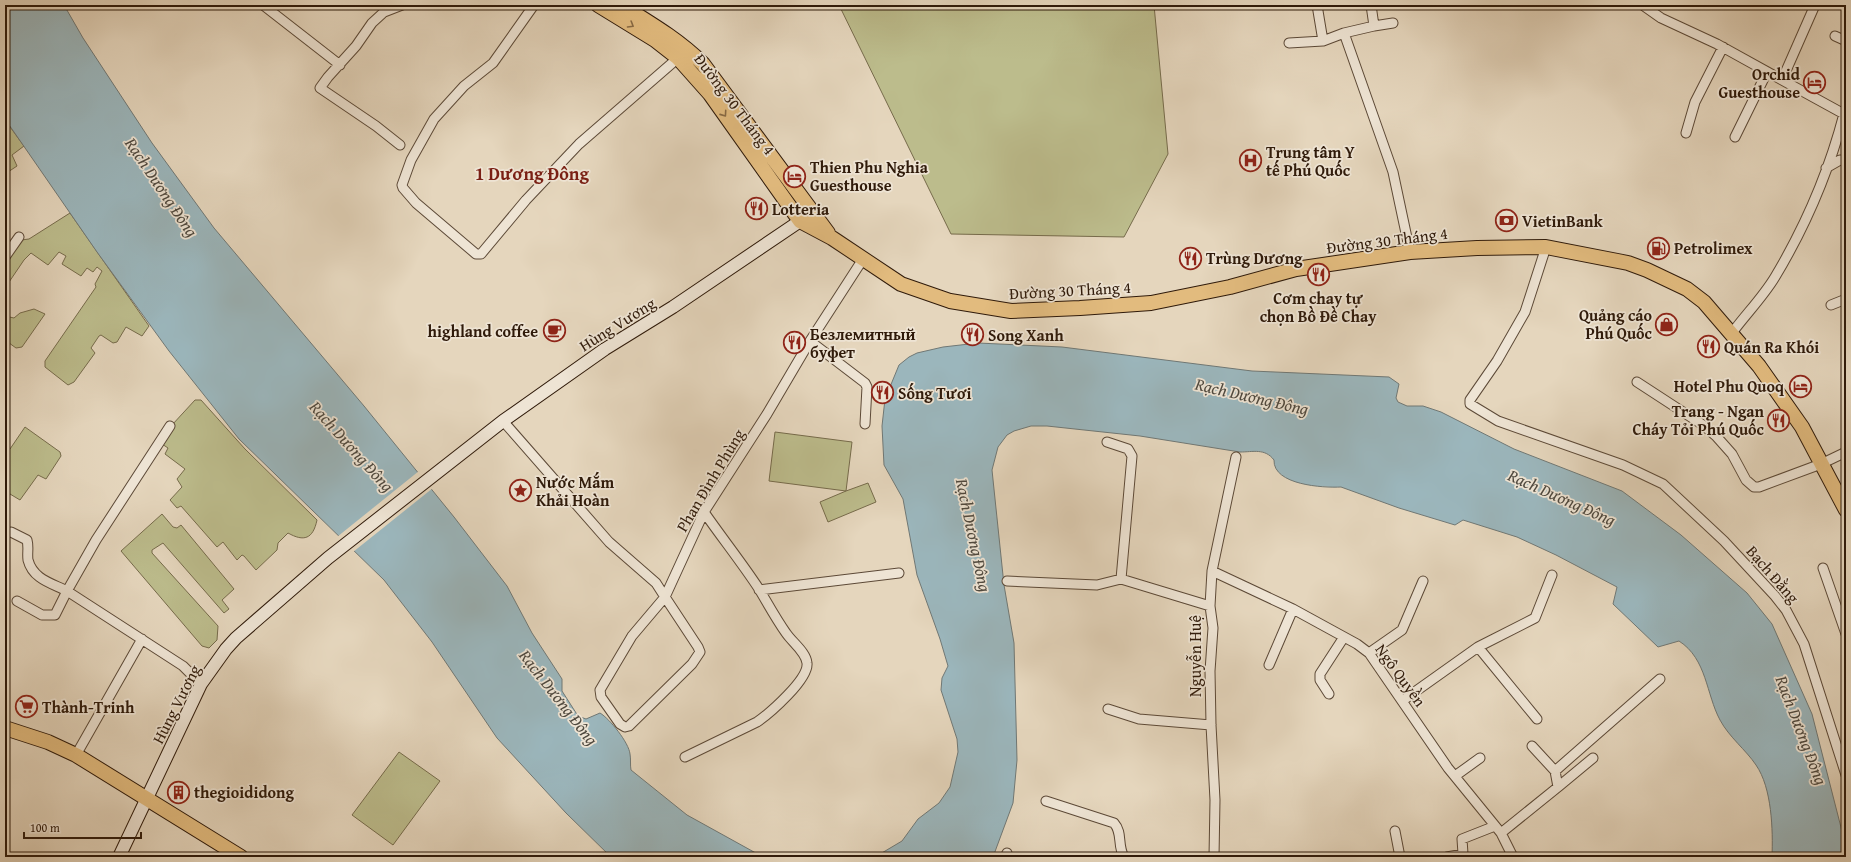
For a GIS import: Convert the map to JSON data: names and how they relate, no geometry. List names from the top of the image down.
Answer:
{
  "streets": {
    "main road": ["Đường 30 Tháng 4", "Hùng Vương"],
    "street": [
      "Phan Đình Phùng",
      "Bạch Đằng",
      "Nguyễn Huệ",
      "Ngô Quyền"
    ]
  },
  "crossings": [
    ["Đường 30 Tháng 4", "Hùng Vương"],
    ["Đường 30 Tháng 4", "Phan Đình Phùng"],
    ["Đường 30 Tháng 4", "Bạch Đằng"],
    ["Nguyễn Huệ", "Ngô Quyền"]
  ],
  "districts": ["1 Dương Đông"],
  "water": ["Rạch Dương Đông"],
  "places": {
    "hotel": ["Orchid Guesthouse", "Thien Phu Nghia Guesthouse", "Hotel Phu Quoq"],
    "hospital": ["Trung tâm Y tế Phú Quốc"],
    "restaurant": [
      "Lotteria",
      "Trùng Dương",
      "Cơm chay tự chọn Bồ Đề Chay",
      "Song Xanh",
      "Безлемитный буфет",
      "Quán Ra Khói",
      "Sống Tươi",
      "Trang - Ngan Cháy Tỏi Phú Quốc"
    ],
    "bank": ["VietinBank"],
    "fuel station": ["Petrolimex"],
    "shop": ["Quảng cáo Phú Quốc"],
    "cafe": ["highland coffee"],
    "place": ["Nước Mắm Khải Hoàn"],
    "supermarket": ["Thành-Trinh"],
    "building": ["thegioididong"]
  },
  "scale_bar": "100 m"
}
